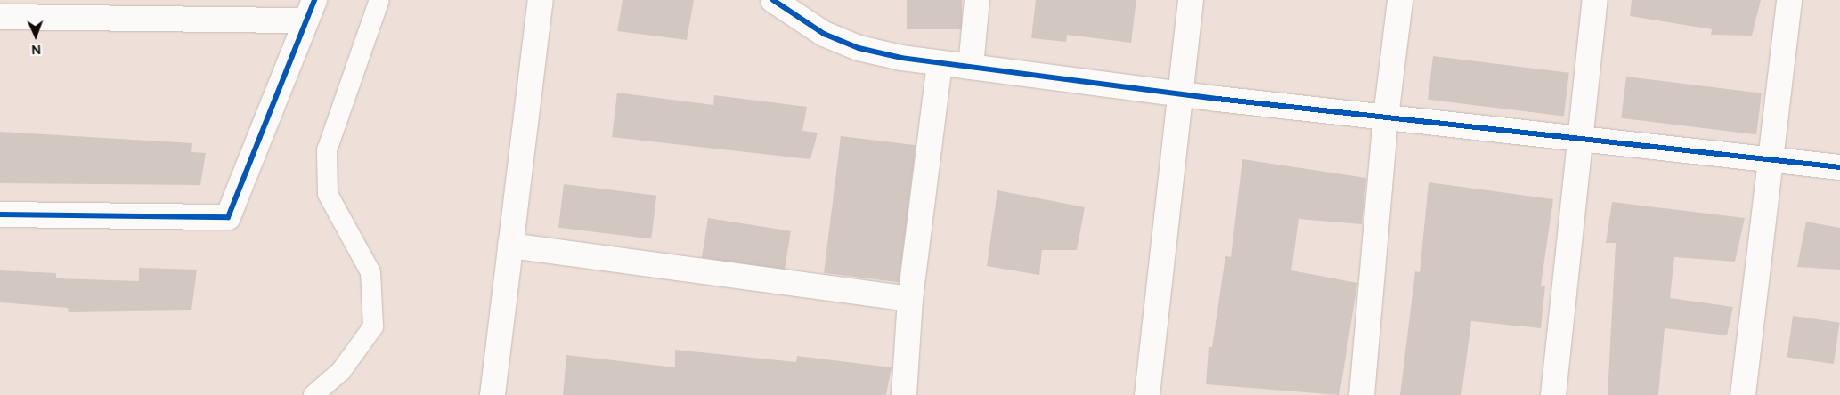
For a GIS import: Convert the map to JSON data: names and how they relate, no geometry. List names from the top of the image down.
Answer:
{
  "north": "bottom"
}
